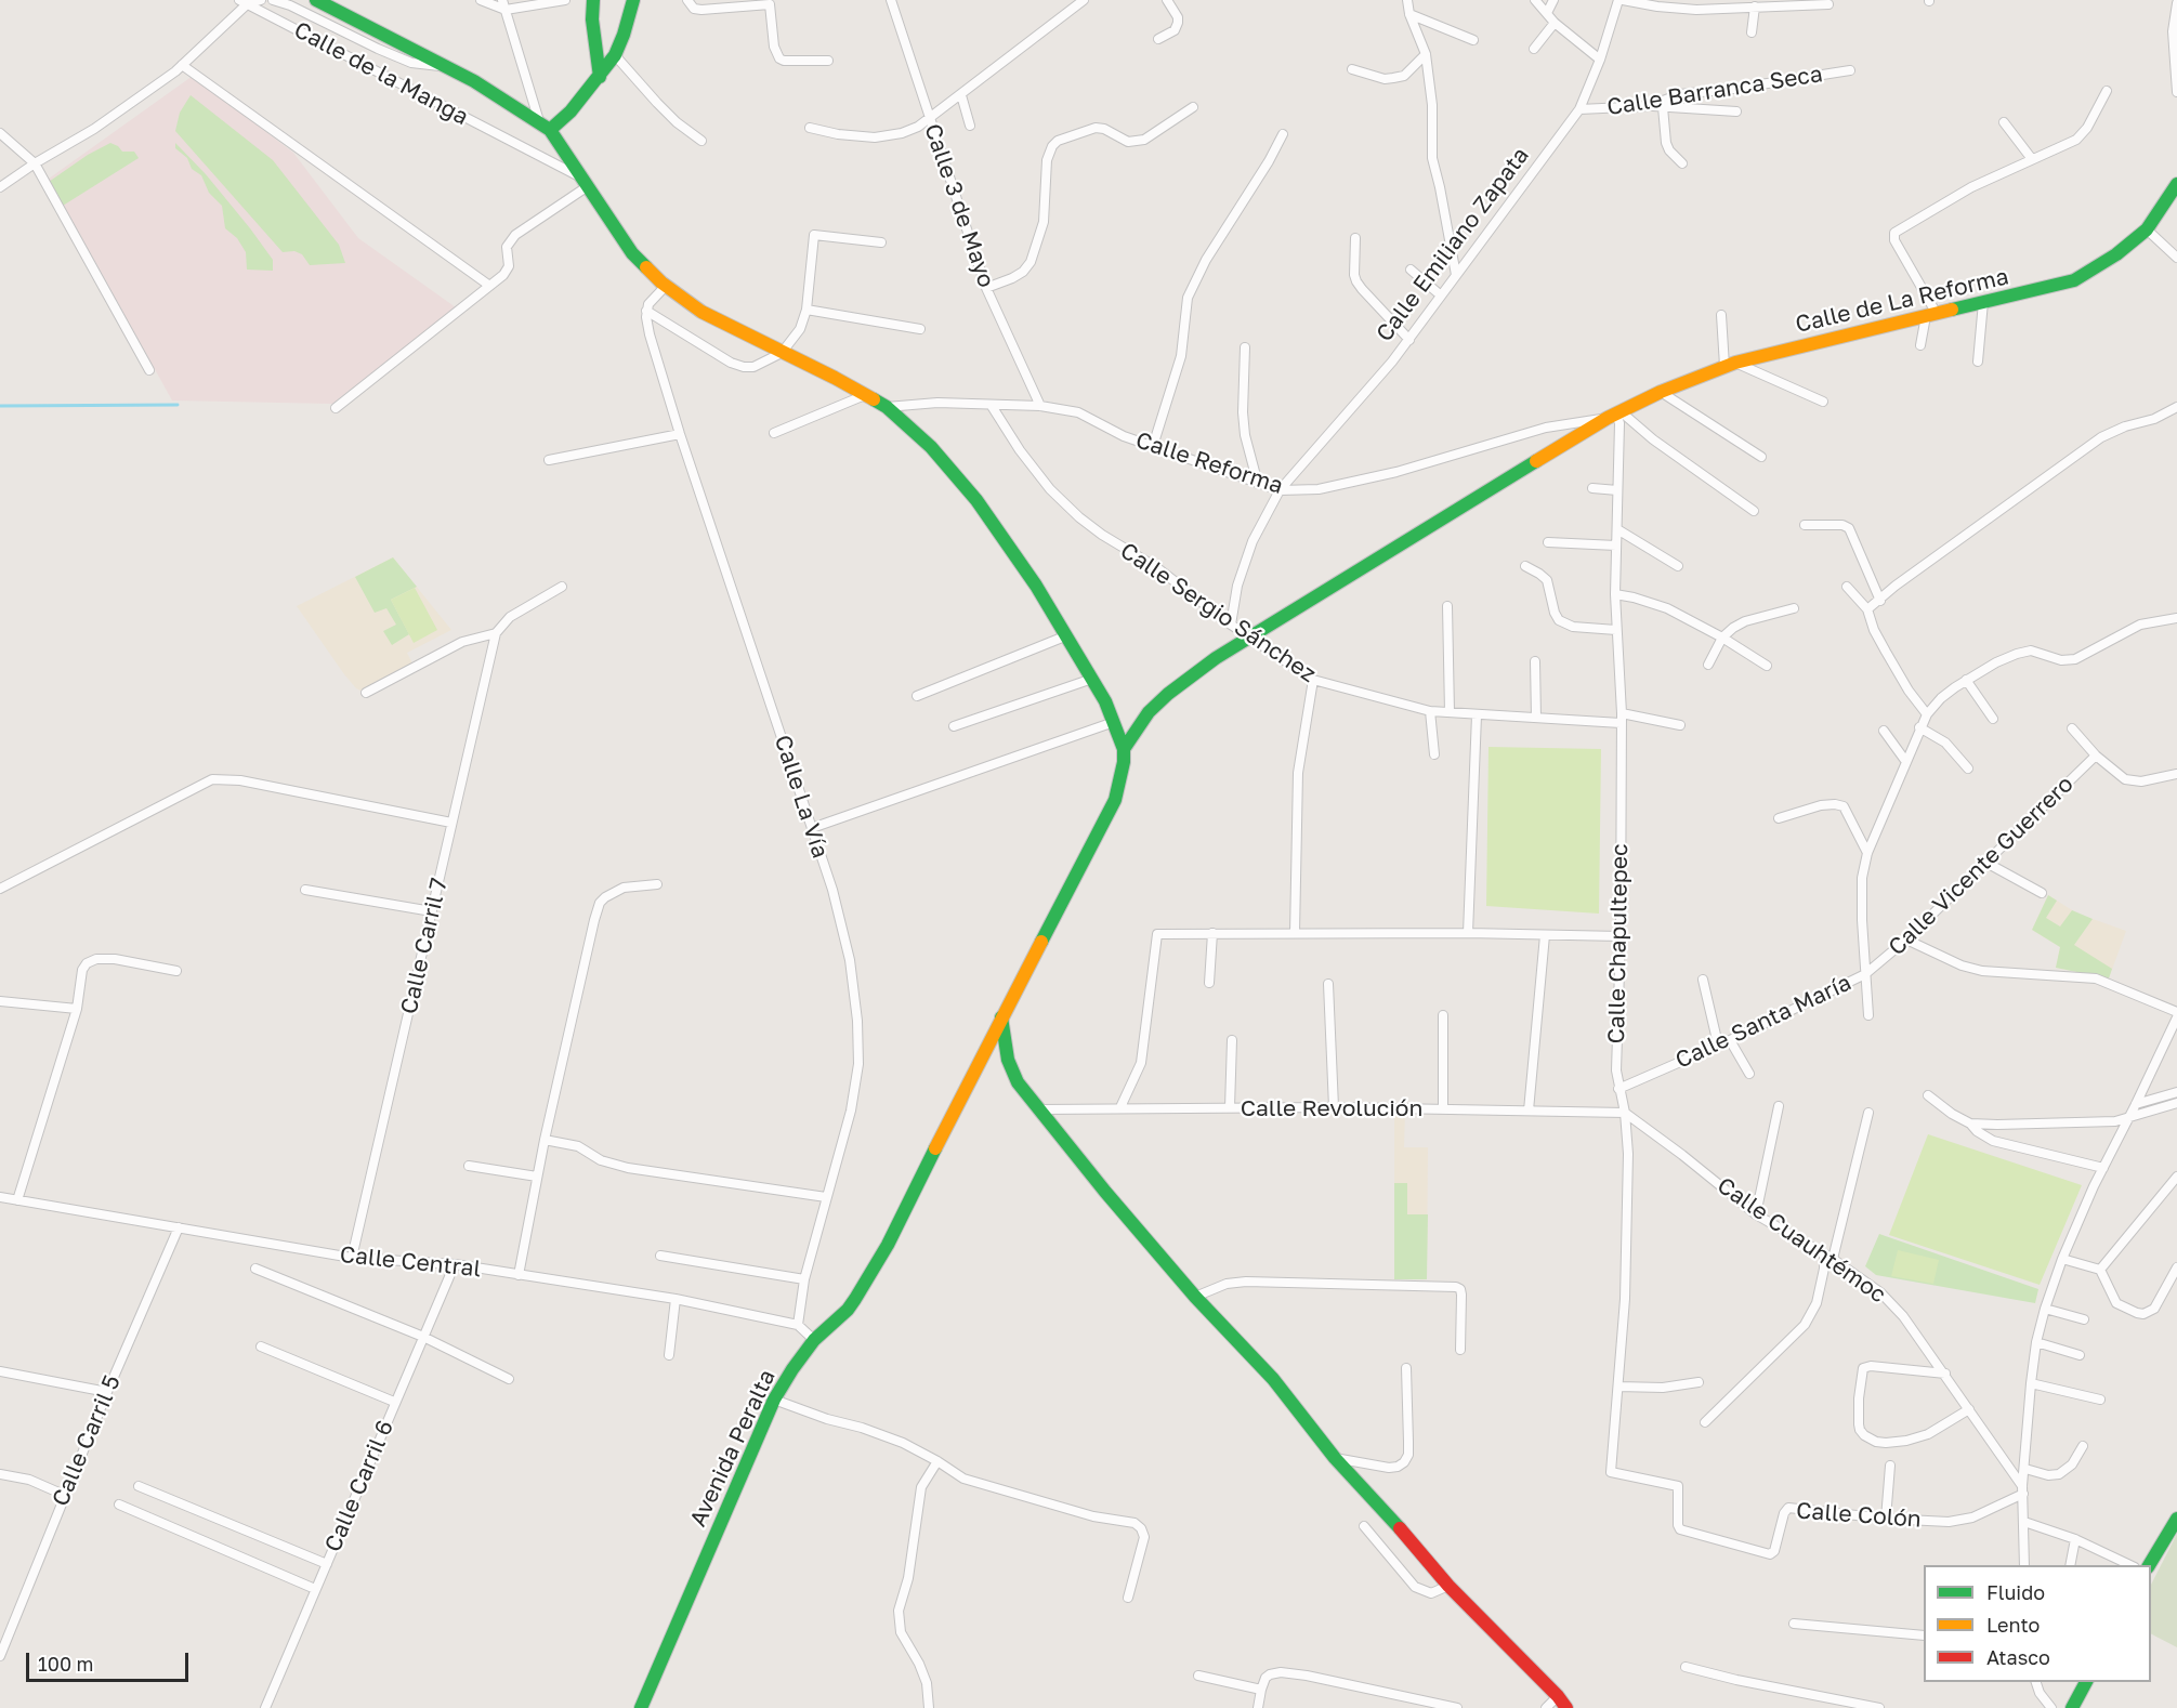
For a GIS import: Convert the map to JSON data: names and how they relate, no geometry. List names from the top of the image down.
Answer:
{
  "streets": {
    "main road": ["Calle de La Reforma", "Avenida Peralta"],
    "street": [
      "Calle de la Manga",
      "Calle Barranca Seca",
      "Calle 3 de Mayo",
      "Calle Emiliano Zapata",
      "Calle Reforma",
      "Calle Sergio Sánchez",
      "Calle La Vía",
      "Calle Vicente Guerrero",
      "Calle Chapultepec",
      "Calle Carril 7",
      "Calle Santa María",
      "Calle Revolución",
      "Calle Cuauhtémoc",
      "Calle Central",
      "Calle Carril 5",
      "Calle Carril 6",
      "Calle Colón"
    ]
  },
  "crossings": [
    ["Calle Barranca Seca", "Calle Emiliano Zapata"],
    ["Calle 3 de Mayo", "Calle Reforma"],
    ["Calle Emiliano Zapata", "Calle Reforma"],
    ["Calle Emiliano Zapata", "Calle Sergio Sánchez"],
    ["Calle de La Reforma", "Calle Reforma"],
    ["Calle de La Reforma", "Calle Chapultepec"],
    ["Calle Reforma", "Calle Sergio Sánchez"],
    ["Calle Reforma", "Calle Chapultepec"],
    ["Calle Sergio Sánchez", "Calle Chapultepec"],
    ["Calle La Vía", "Calle Central"],
    ["Calle Vicente Guerrero", "Calle Santa María"],
    ["Calle Chapultepec", "Calle Santa María"],
    ["Calle Chapultepec", "Calle Revolución"],
    ["Calle Chapultepec", "Calle Cuauhtémoc"],
    ["Calle Chapultepec", "Calle Colón"],
    ["Calle Carril 7", "Calle Central"],
    ["Calle Revolución", "Calle Cuauhtémoc"],
    ["Calle Cuauhtémoc", "Calle Colón"],
    ["Calle Central", "Calle Carril 5"],
    ["Calle Central", "Calle Carril 6"]
  ],
  "legend": ["Fluido", "Lento", "Atasco"],
  "scale_bar": "100 m"
}
